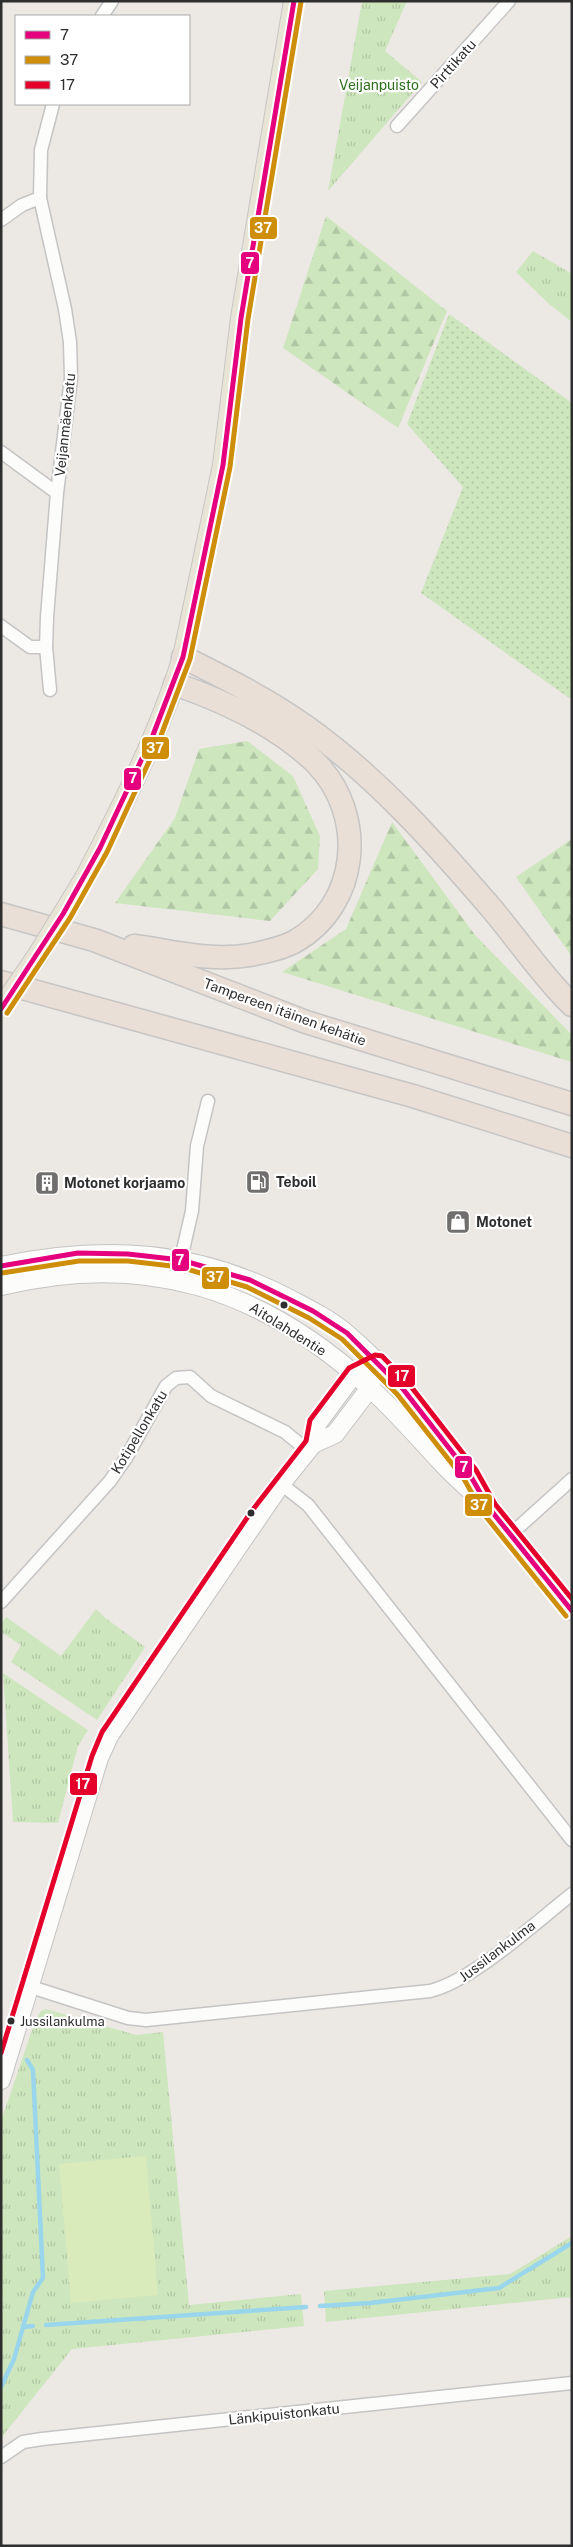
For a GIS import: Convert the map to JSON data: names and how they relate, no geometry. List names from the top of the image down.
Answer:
{
  "streets": {
    "highway": ["Tampereen itäinen kehätie"],
    "main road": ["Aitolahdentie"],
    "street": [
      "Pirttikatu",
      "Veijanmäenkatu",
      "Kotipellonkatu",
      "Jussilankulma",
      "Länkipuistonkatu"
    ]
  },
  "parks": ["Veijanpuisto"],
  "places": {
    "fuel station": ["Teboil"],
    "building": ["Motonet korjaamo"],
    "shop": ["Motonet"],
    "other": ["Jussilankulma"]
  },
  "lines": ["transit line 7", "transit line 37", "transit line 17"],
  "legend": ["7", "37", "17"]
}
